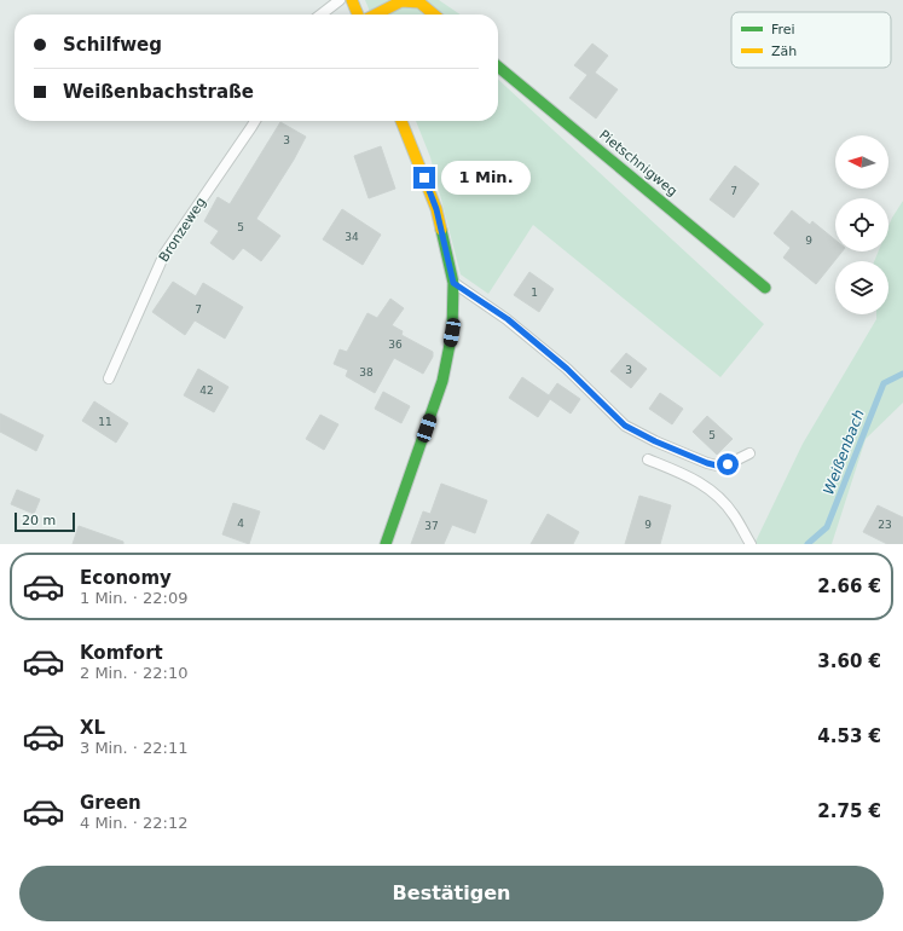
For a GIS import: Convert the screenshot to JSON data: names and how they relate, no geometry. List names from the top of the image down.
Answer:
{
  "streets": {
    "main road": ["Pietschnigweg"],
    "lane": ["Bronzeweg"]
  },
  "water": ["Weißenbach"],
  "house_numbers": [
    "3",
    "7",
    "5",
    "34",
    "9",
    "1",
    "7",
    "36",
    "3",
    "38",
    "42",
    "11",
    "5",
    "4",
    "9",
    "23",
    "37"
  ],
  "legend": ["Frei", "Zäh"],
  "scale_bar": "20 m",
  "north": "left",
  "page": {
    "banner": ["Schilfweg", "Weißenbachstraße"],
    "bubble": "1 Min.",
    "scale": "20 m",
    "list": [
      {
        "name": "Economy",
        "note": "1 Min. · 22:09",
        "value": "2.66 €"
      },
      {
        "name": "Komfort",
        "note": "2 Min. · 22:10",
        "value": "3.60 €"
      },
      {
        "name": "XL",
        "note": "3 Min. · 22:11",
        "value": "4.53 €"
      },
      {
        "name": "Green",
        "note": "4 Min. · 22:12",
        "value": "2.75 €"
      }
    ],
    "buttons": "Bestätigen"
  }
}
